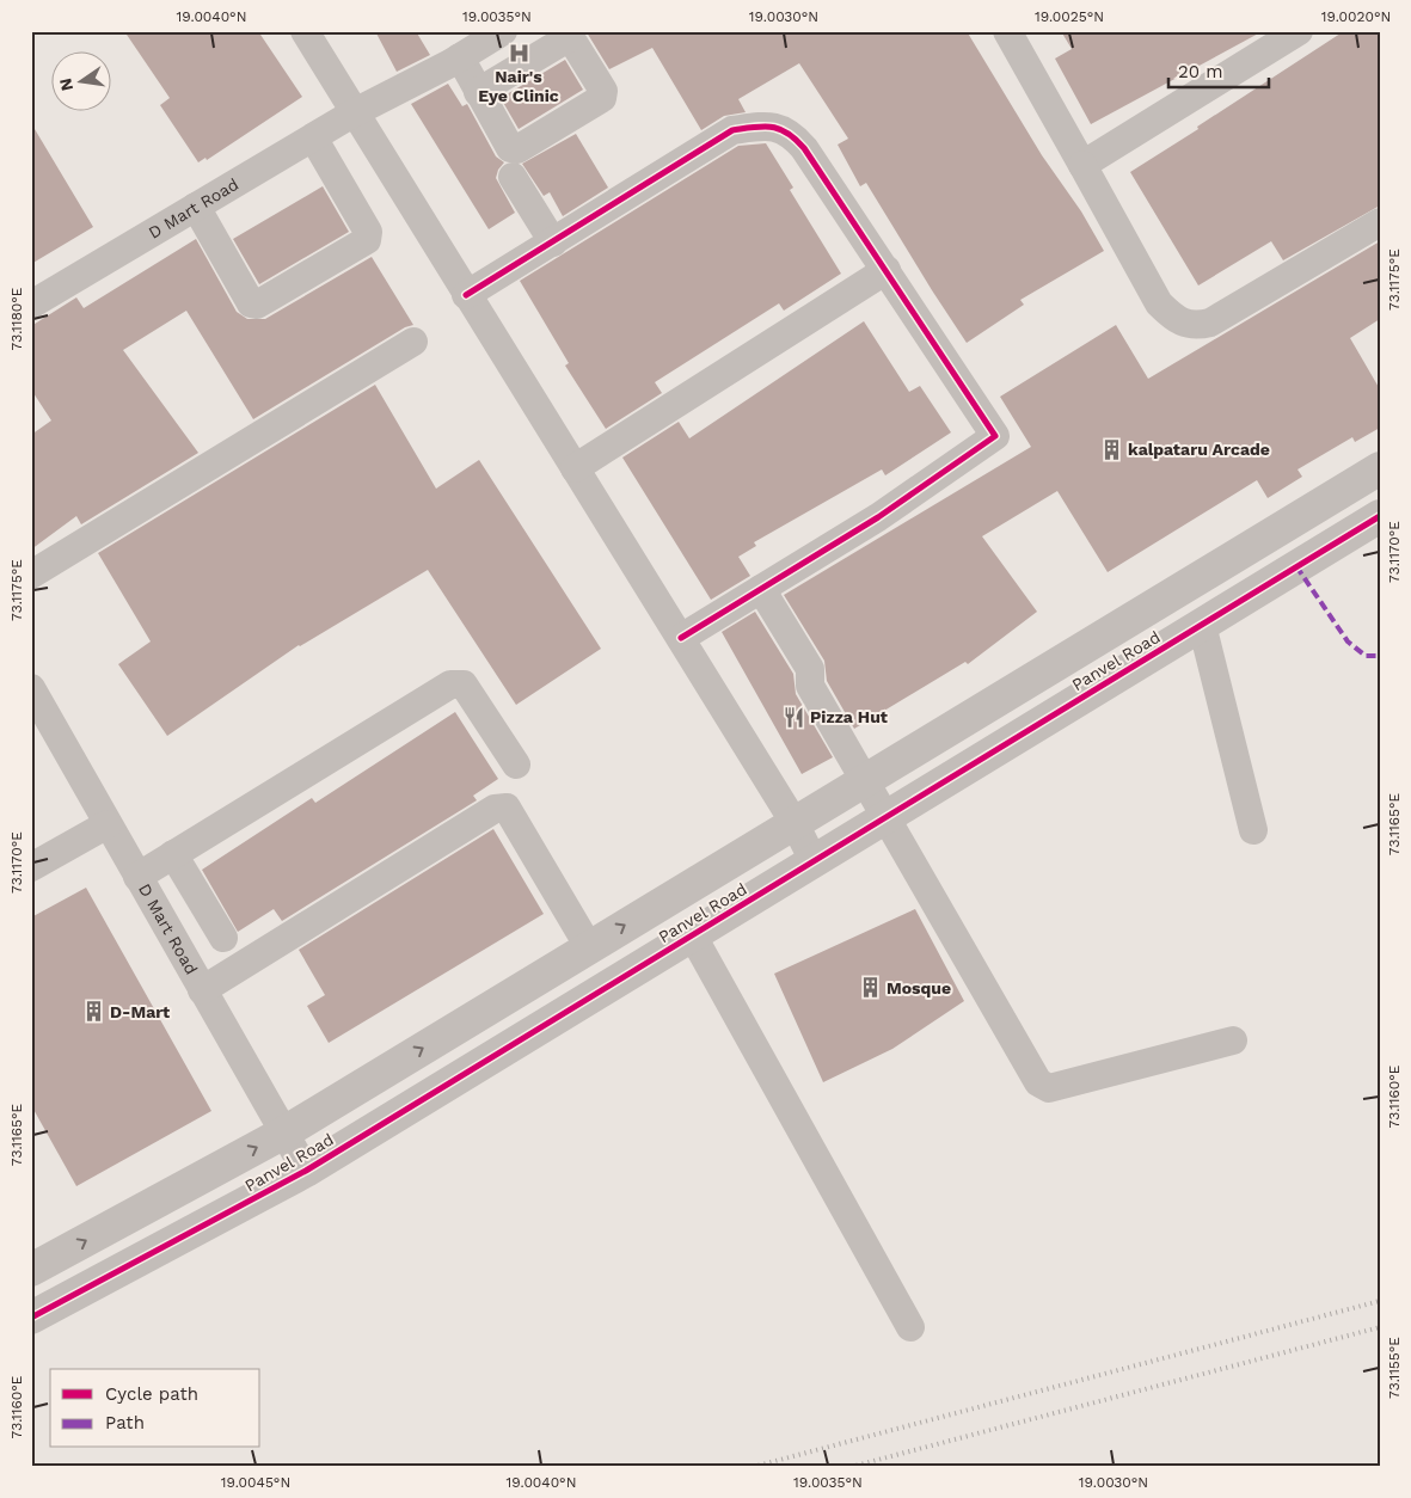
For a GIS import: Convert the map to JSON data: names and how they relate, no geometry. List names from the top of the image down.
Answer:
{
  "streets": {
    "street": ["D Mart Road", "Panvel Road"]
  },
  "crossings": [
    ["D Mart Road", "Panvel Road"]
  ],
  "places": {
    "hospital": ["Nair's Eye Clinic"],
    "building": ["kalpataru Arcade", "Mosque", "D-Mart"],
    "restaurant": ["Pizza Hut"]
  },
  "legend": ["Cycle path", "Path"],
  "scale_bar": "20 m",
  "north": "left",
  "coordinates": [
    "19.0040°N",
    "19.0035°N",
    "19.0030°N",
    "19.0025°N",
    "19.0020°N",
    "73.1175°E",
    "73.1180°E",
    "73.1170°E",
    "73.1165°E",
    "73.1160°E",
    "73.1155°E",
    "19.0045°N"
  ]
}
